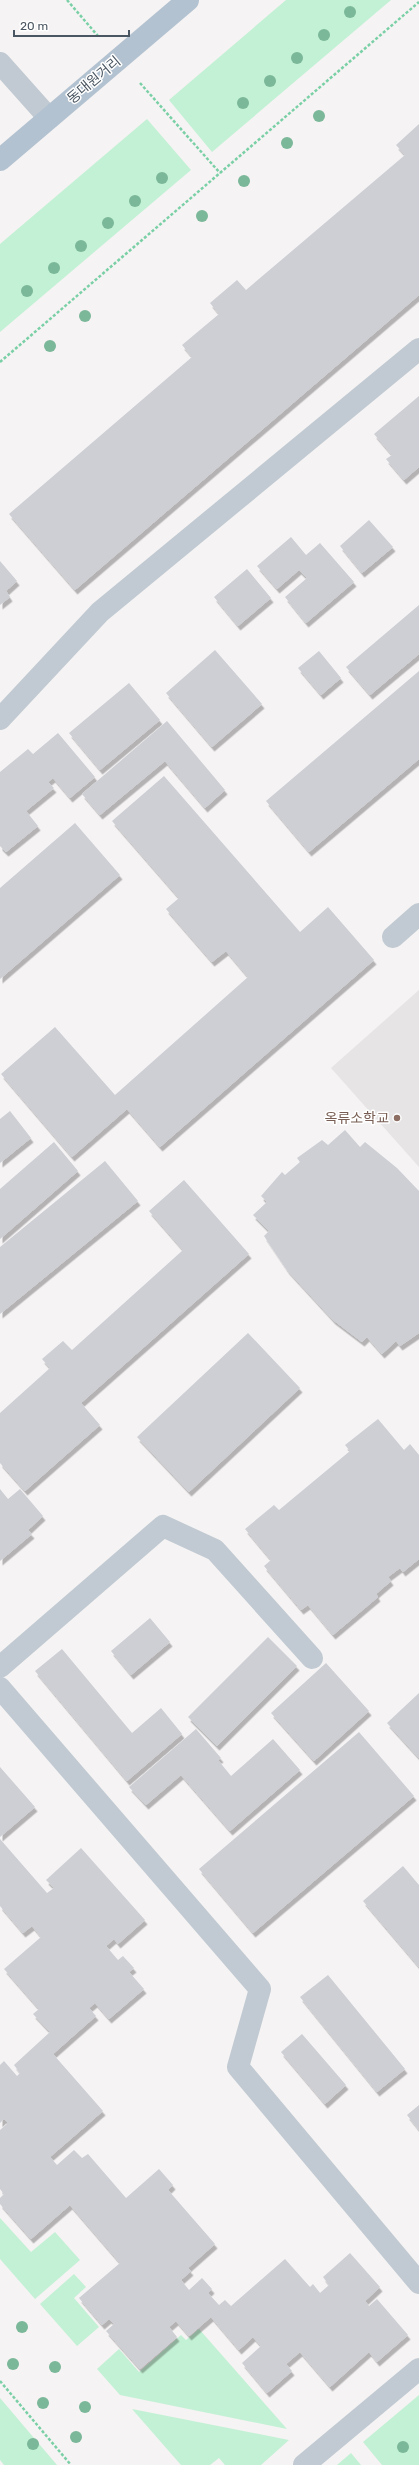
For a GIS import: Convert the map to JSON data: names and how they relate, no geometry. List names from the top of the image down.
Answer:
{
  "streets": {
    "main road": ["동대원거리"]
  },
  "places": ["옥류소학교"],
  "scale_bar": "20 m"
}
